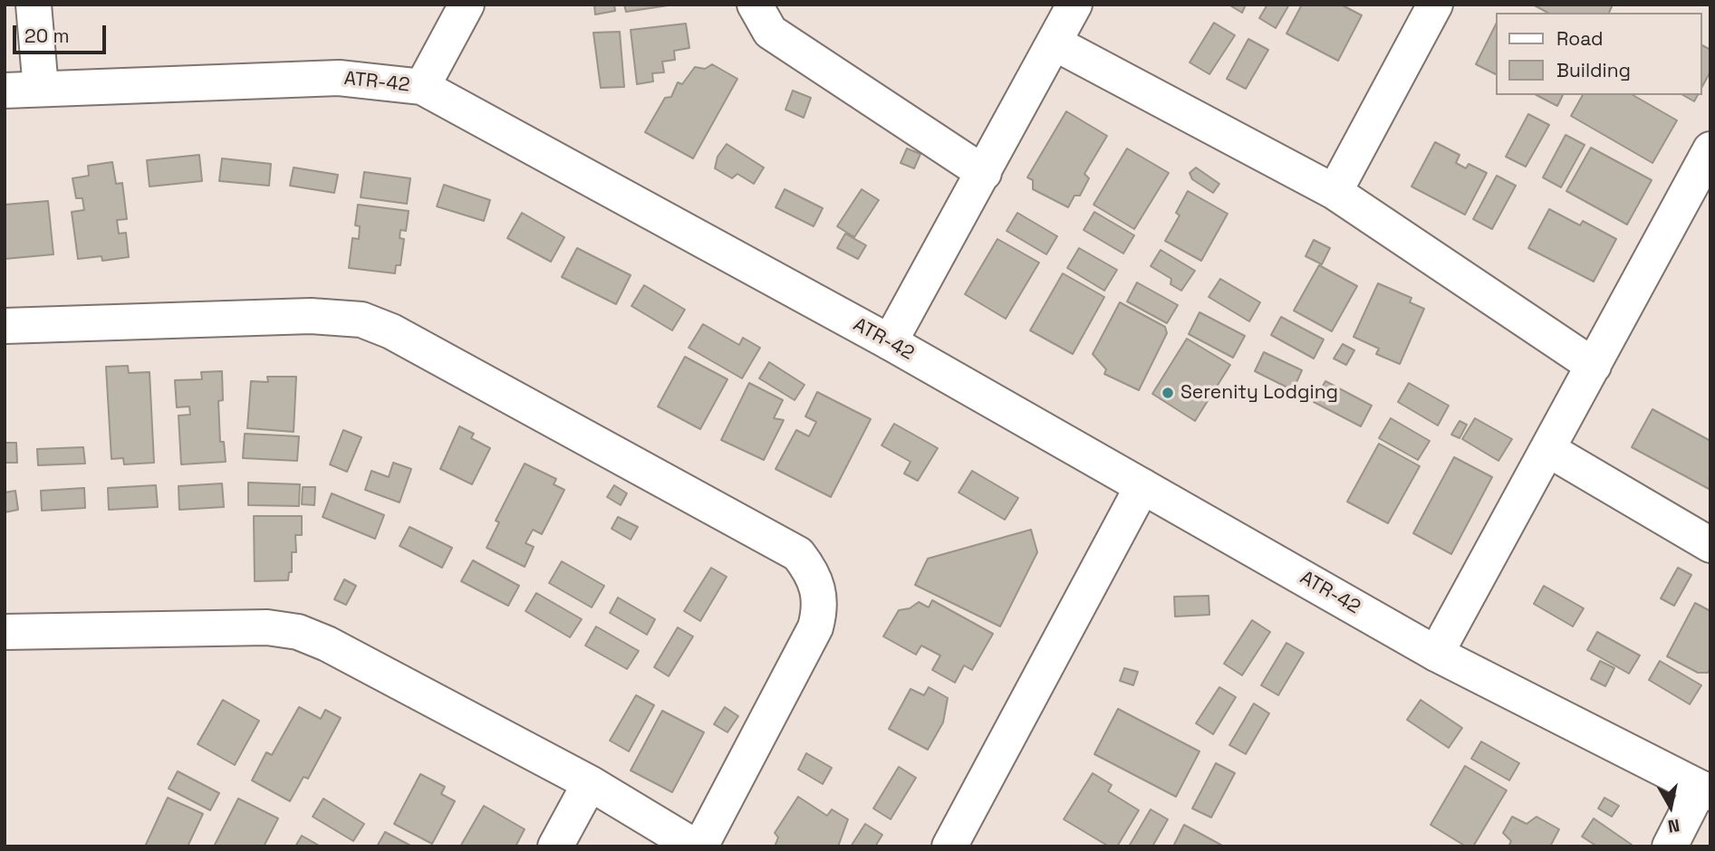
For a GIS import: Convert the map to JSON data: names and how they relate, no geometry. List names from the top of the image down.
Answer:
{
  "streets": {
    "street": ["ATR-42"]
  },
  "places": ["Serenity Lodging"],
  "legend": ["Road", "Building"],
  "scale_bar": "20 m",
  "north": "bottom"
}
